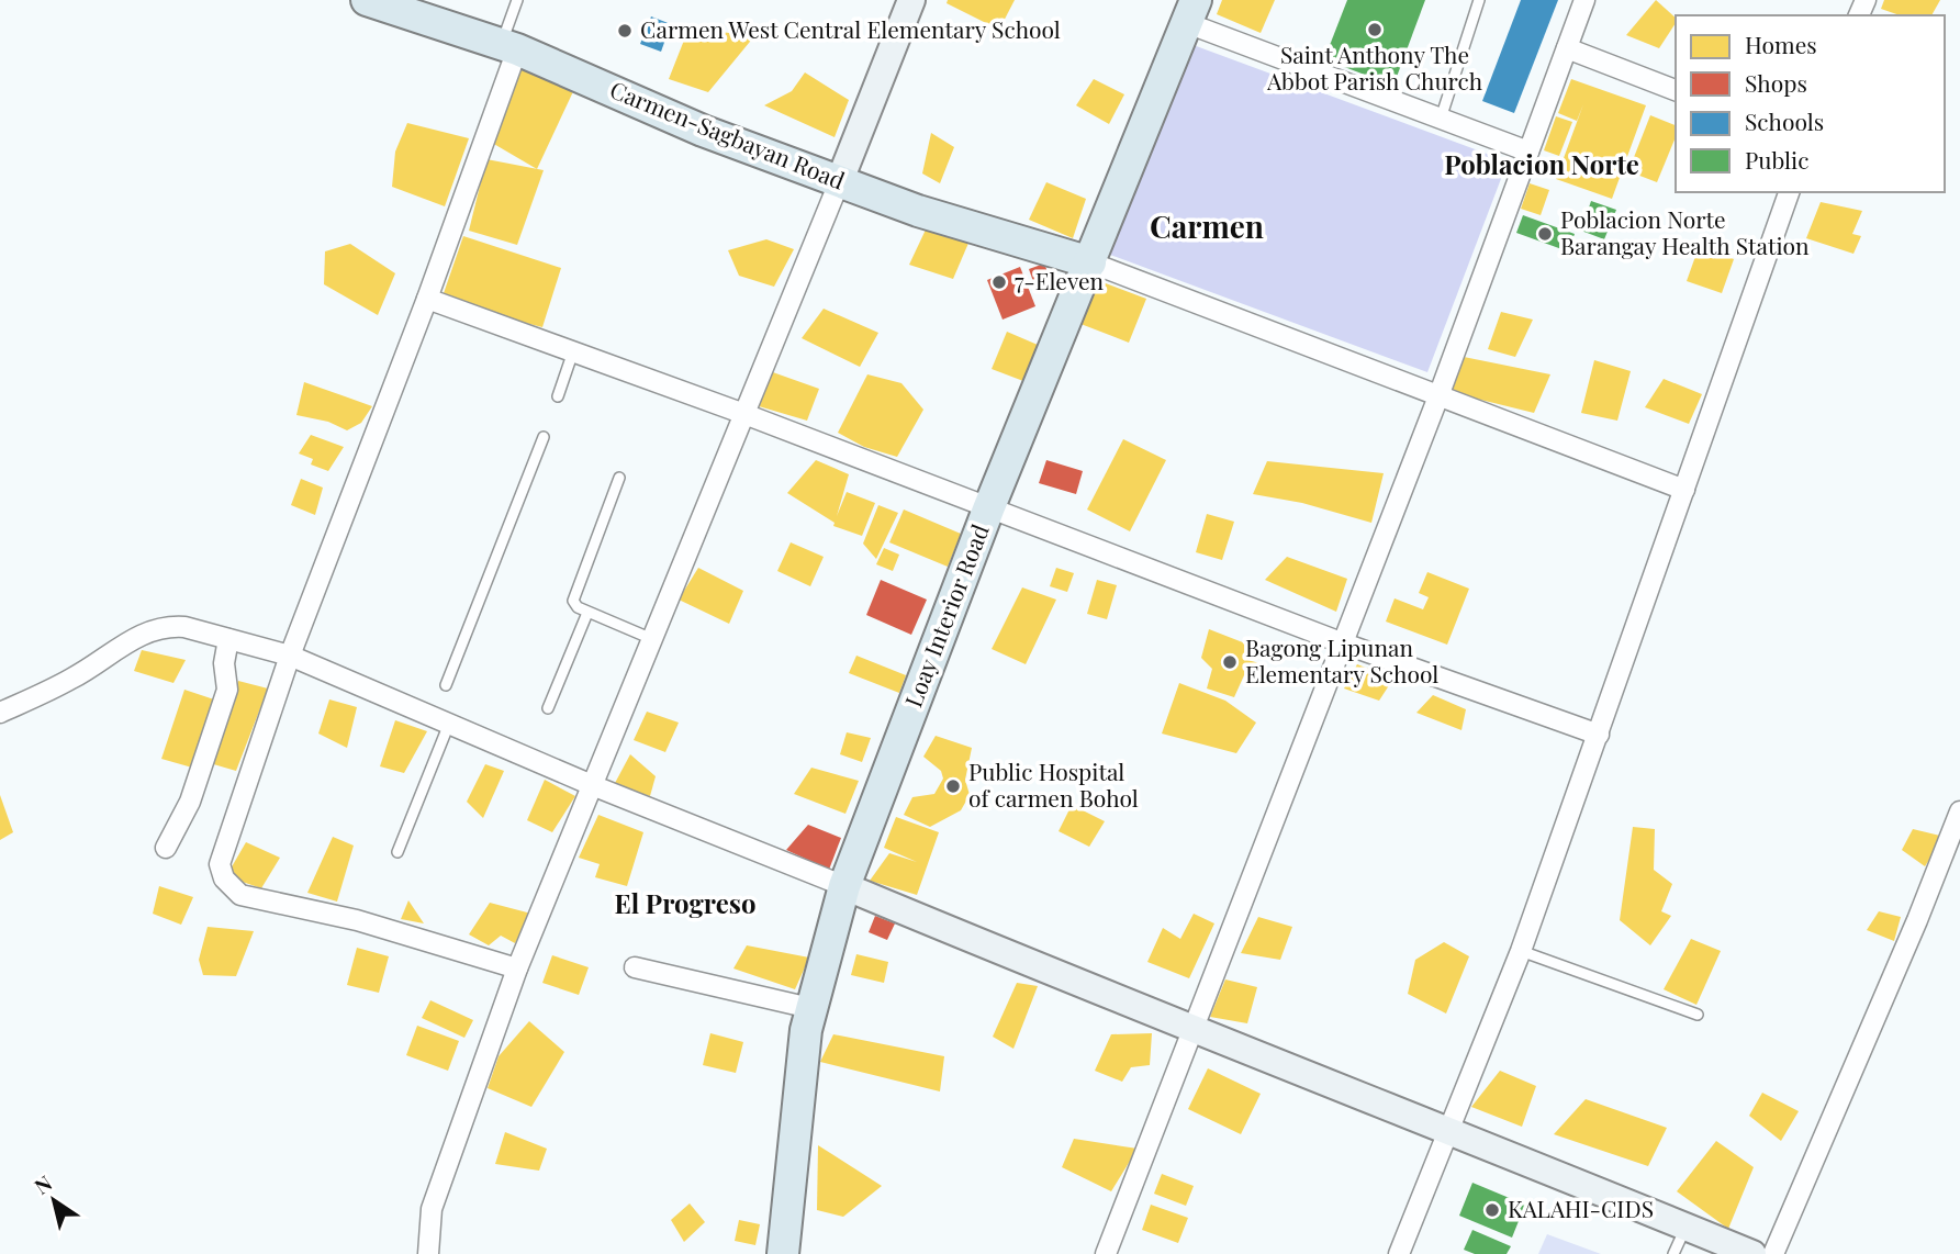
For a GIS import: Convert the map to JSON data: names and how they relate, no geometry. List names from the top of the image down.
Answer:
{
  "streets": {
    "main road": ["Carmen-Sagbayan Road", "Loay Interior Road"]
  },
  "crossings": [
    ["Carmen-Sagbayan Road", "Loay Interior Road"]
  ],
  "districts": ["Poblacion Norte", "Carmen", "El Progreso"],
  "places": [
    "Saint Anthony The Abbot Parish Church",
    "Carmen West Central Elementary School",
    "Poblacion Norte Barangay Health Station",
    "7-Eleven",
    "Bagong Lipunan Elementary School",
    "Public Hospital of carmen Bohol",
    "KALAHI-CIDS"
  ],
  "legend": [
    "Homes",
    "Shops",
    "Schools",
    "Public"
  ],
  "north": "top left"
}
